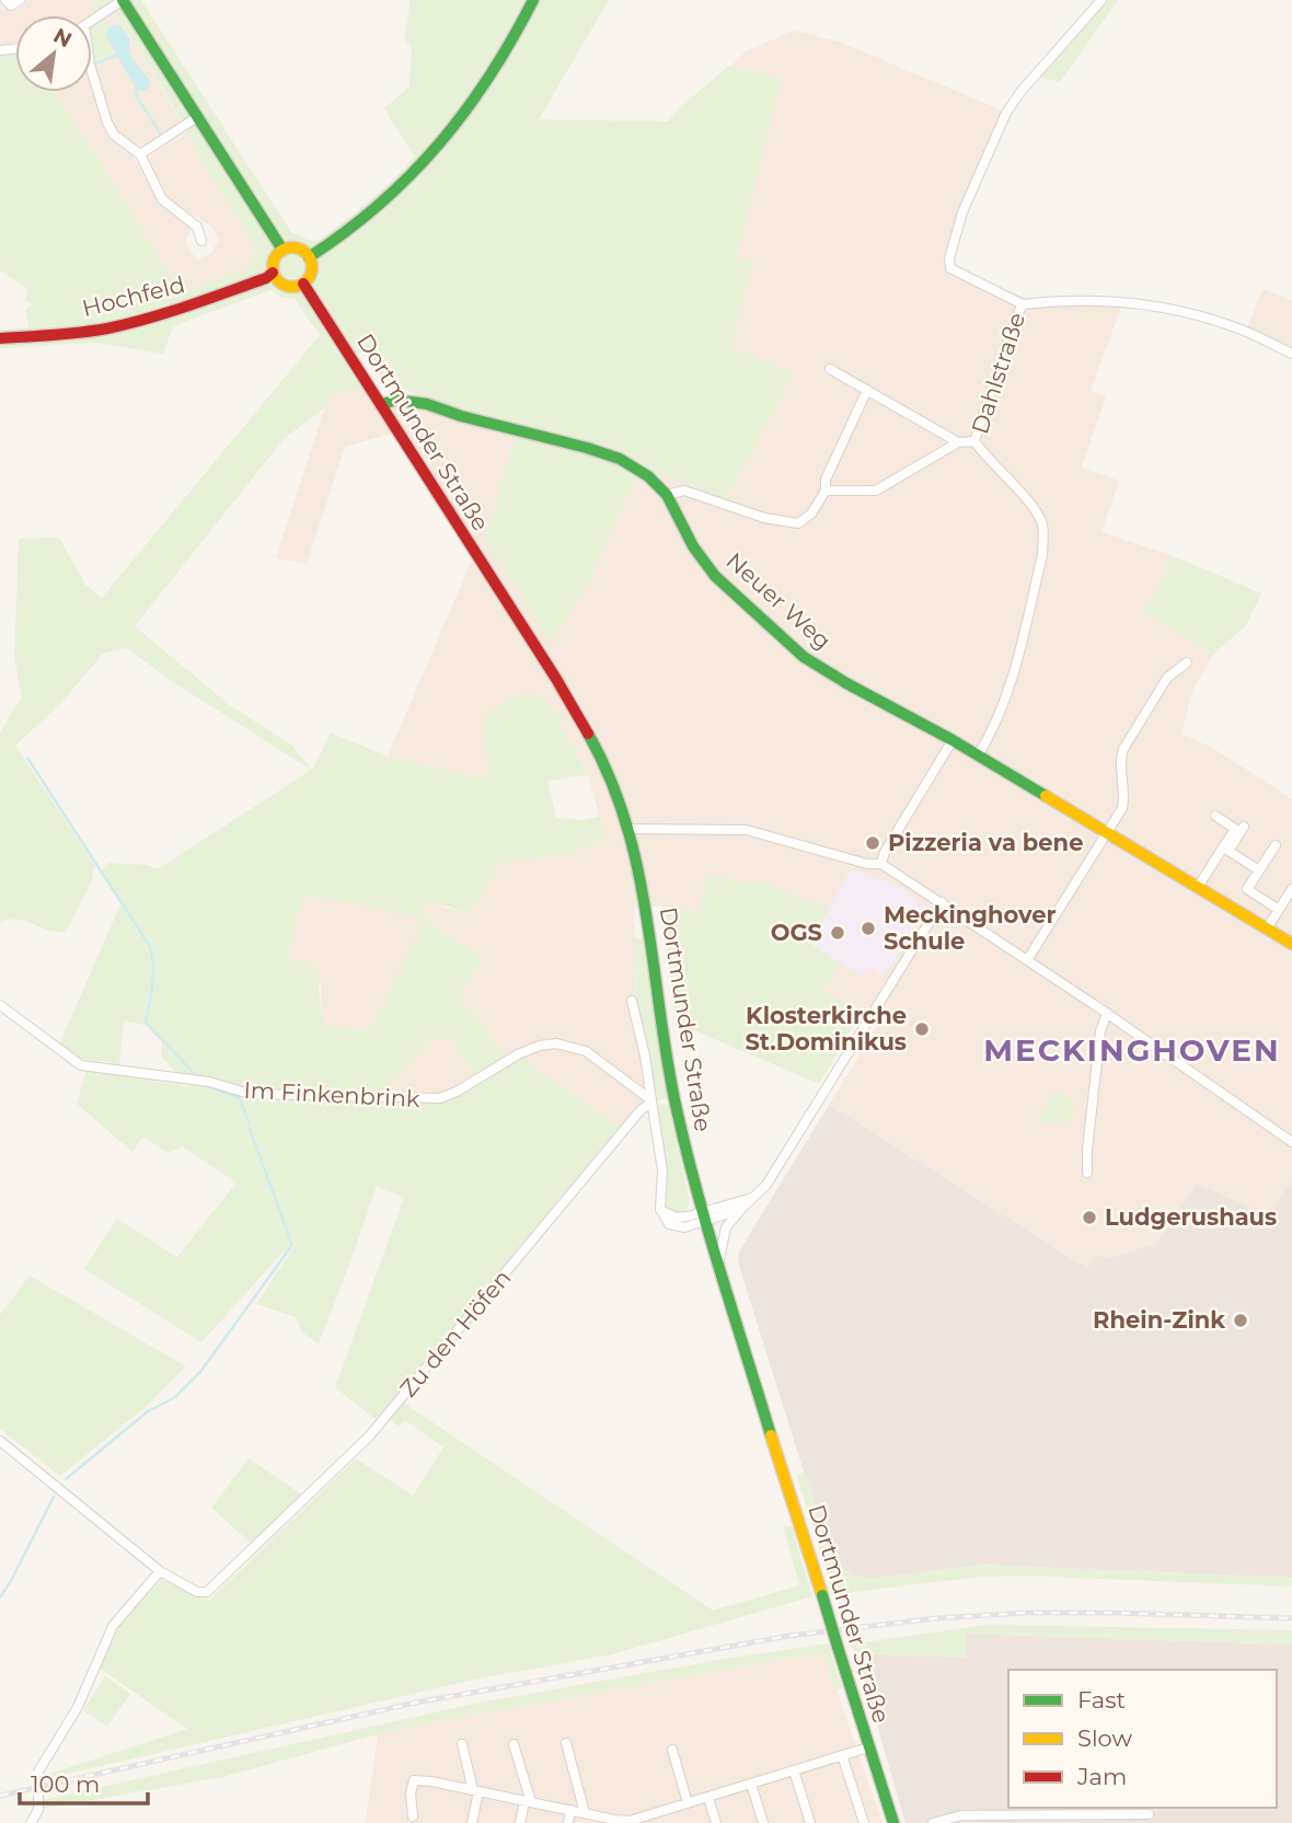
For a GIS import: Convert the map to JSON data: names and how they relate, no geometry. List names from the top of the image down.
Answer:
{
  "streets": {
    "main road": ["Hochfeld", "Dortmunder Straße", "Neuer Weg"],
    "street": ["Dahlstraße", "Im Finkenbrink", "Zu den Höfen"]
  },
  "crossings": [
    ["Hochfeld", "Dortmunder Straße"],
    ["Dahlstraße", "Neuer Weg"],
    ["Dortmunder Straße", "Neuer Weg"],
    ["Im Finkenbrink", "Zu den Höfen"]
  ],
  "districts": ["MECKINGHOVEN"],
  "places": [
    "Pizzeria va bene",
    "Meckinghover Schule",
    "OGS",
    "Klosterkirche St.Dominikus",
    "Ludgerushaus",
    "Rhein-Zink"
  ],
  "legend": ["Fast", "Slow", "Jam"],
  "scale_bar": "100 m",
  "north": "top right"
}
